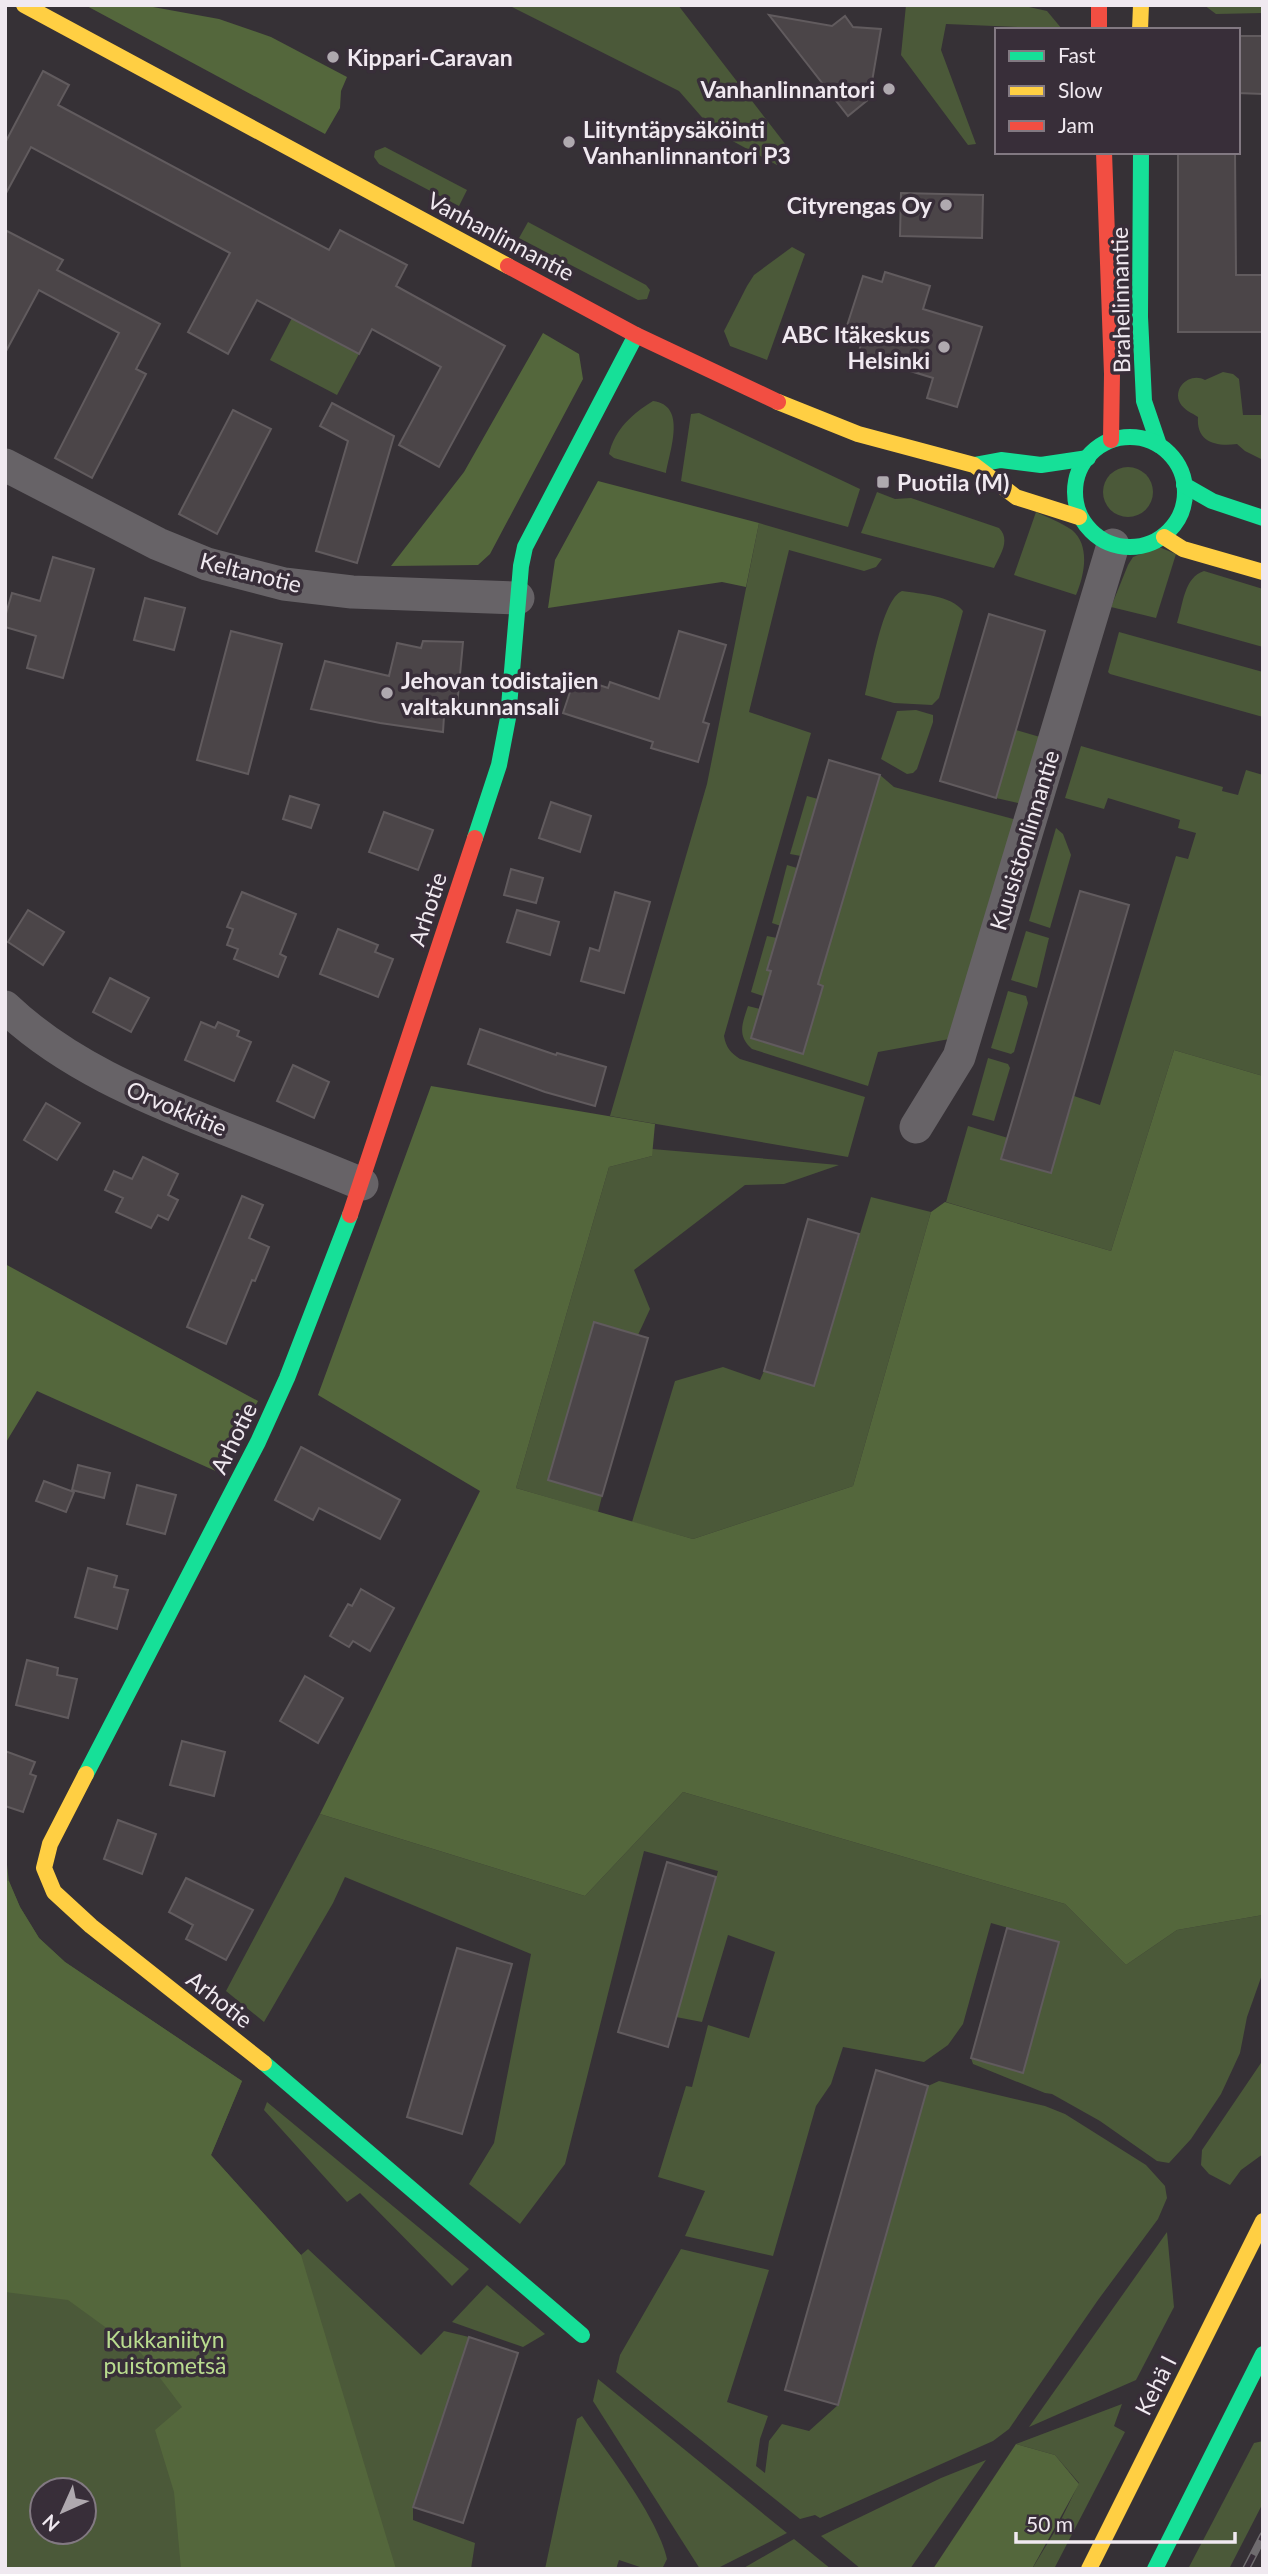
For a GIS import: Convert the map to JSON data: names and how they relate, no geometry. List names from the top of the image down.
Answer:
{
  "streets": {
    "main road": [
      "Vanhanlinnantie",
      "Brahelinnantie",
      "Arhotie",
      "Kehä I"
    ],
    "street": ["Keltanotie", "Kuusistonlinnantie", "Orvokkitie"]
  },
  "crossings": [
    ["Vanhanlinnantie", "Brahelinnantie"],
    ["Vanhanlinnantie", "Kuusistonlinnantie"],
    ["Vanhanlinnantie", "Arhotie"],
    ["Brahelinnantie", "Kuusistonlinnantie"],
    ["Keltanotie", "Arhotie"],
    ["Arhotie", "Orvokkitie"]
  ],
  "parks": ["Kukkaniityn puistometsä"],
  "places": {
    "other": [
      "Kippari-Caravan",
      "Vanhanlinnantori",
      "Liityntäpysäköinti Vanhanlinnantori P3",
      "Cityrengas Oy",
      "ABC Itäkeskus Helsinki",
      "Jehovan todistajien valtakunnansali"
    ],
    "transit": ["Puotila (M)"]
  },
  "legend": ["Fast", "Slow", "Jam"],
  "scale_bar": "50 m",
  "north": "bottom left"
}
